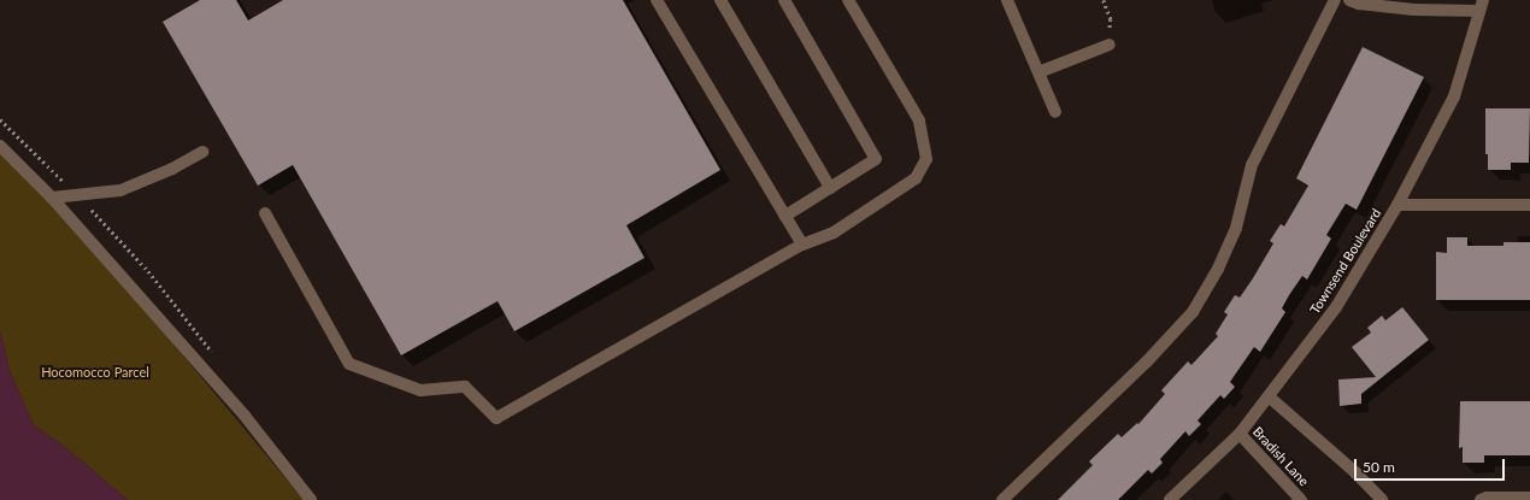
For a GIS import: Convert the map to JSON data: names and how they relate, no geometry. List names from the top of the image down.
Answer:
{
  "streets": {
    "street": ["Townsend Boulevard", "Bradish Lane"]
  },
  "crossings": [
    ["Townsend Boulevard", "Bradish Lane"]
  ],
  "parks": ["Hocomocco Parcel"],
  "scale_bar": "50 m"
}
